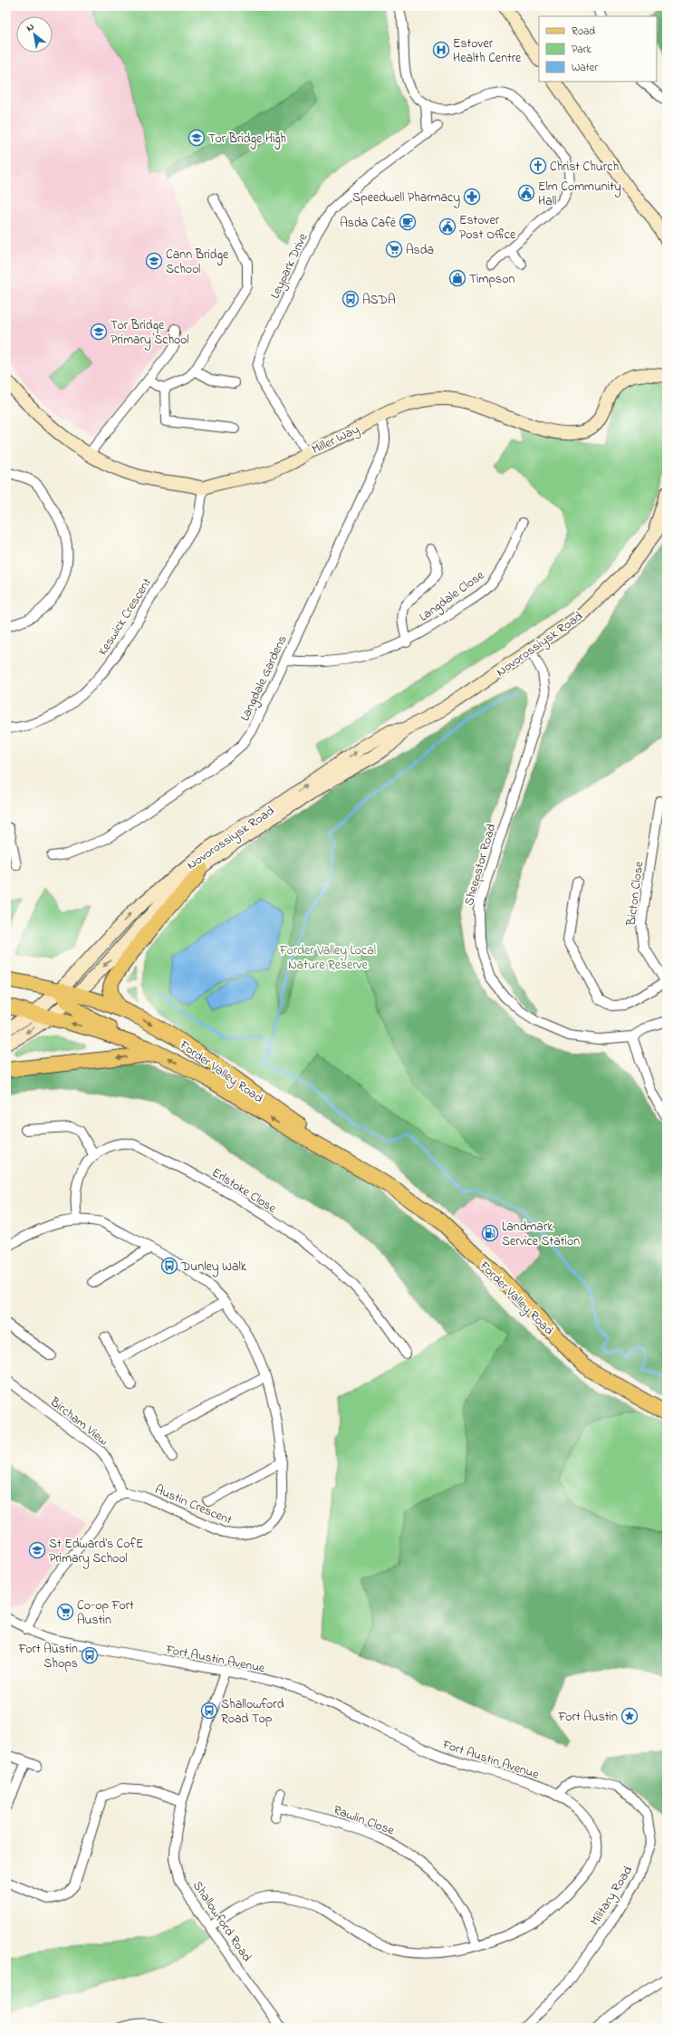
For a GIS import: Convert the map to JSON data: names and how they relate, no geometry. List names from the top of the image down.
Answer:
{
  "streets": {
    "main road": ["Miller Way", "Novorossiysk Road", "Forder Valley Road"],
    "street": [
      "Leypark Drive",
      "Langdale Close",
      "Keswick Crescent",
      "Langdale Gardens",
      "Sheepstor Road",
      "Bicton Close",
      "Erlstoke Close",
      "Bircham View",
      "Austin Crescent",
      "Fort Austin Avenue",
      "Rawlin Close",
      "Military Road",
      "Shallowford Road"
    ]
  },
  "crossings": [
    ["Leypark Drive", "Miller Way"],
    ["Miller Way", "Keswick Crescent"],
    ["Miller Way", "Langdale Gardens"],
    ["Langdale Close", "Langdale Gardens"],
    ["Novorossiysk Road", "Sheepstor Road"],
    ["Novorossiysk Road", "Forder Valley Road"],
    ["Erlstoke Close", "Austin Crescent"],
    ["Bircham View", "Austin Crescent"],
    ["Fort Austin Avenue", "Rawlin Close"],
    ["Fort Austin Avenue", "Military Road"],
    ["Fort Austin Avenue", "Shallowford Road"]
  ],
  "parks": ["Forder Valley Local Nature Reserve"],
  "places": {
    "hospital": ["Estover Health Centre"],
    "school or university": [
      "Tor Bridge High",
      "Cann Bridge School",
      "Tor Bridge Primary School",
      "St Edward's CofE Primary School"
    ],
    "church": ["Christ Church"],
    "public building": ["Elm Community Hall", "Estover Post Office"],
    "pharmacy": ["Speedwell Pharmacy"],
    "cafe": ["Asda Café"],
    "supermarket": ["Asda", "Co-op Fort Austin"],
    "shop": ["Timpson"],
    "bus stop": [
      "ASDA",
      "Dunley Walk",
      "Fort Austin Shops",
      "Shallowford Road Top"
    ],
    "fuel station": ["Landmark Service Station"],
    "place": ["Fort Austin"]
  },
  "legend": ["Road", "Park", "Water"],
  "north": "top left"
}
